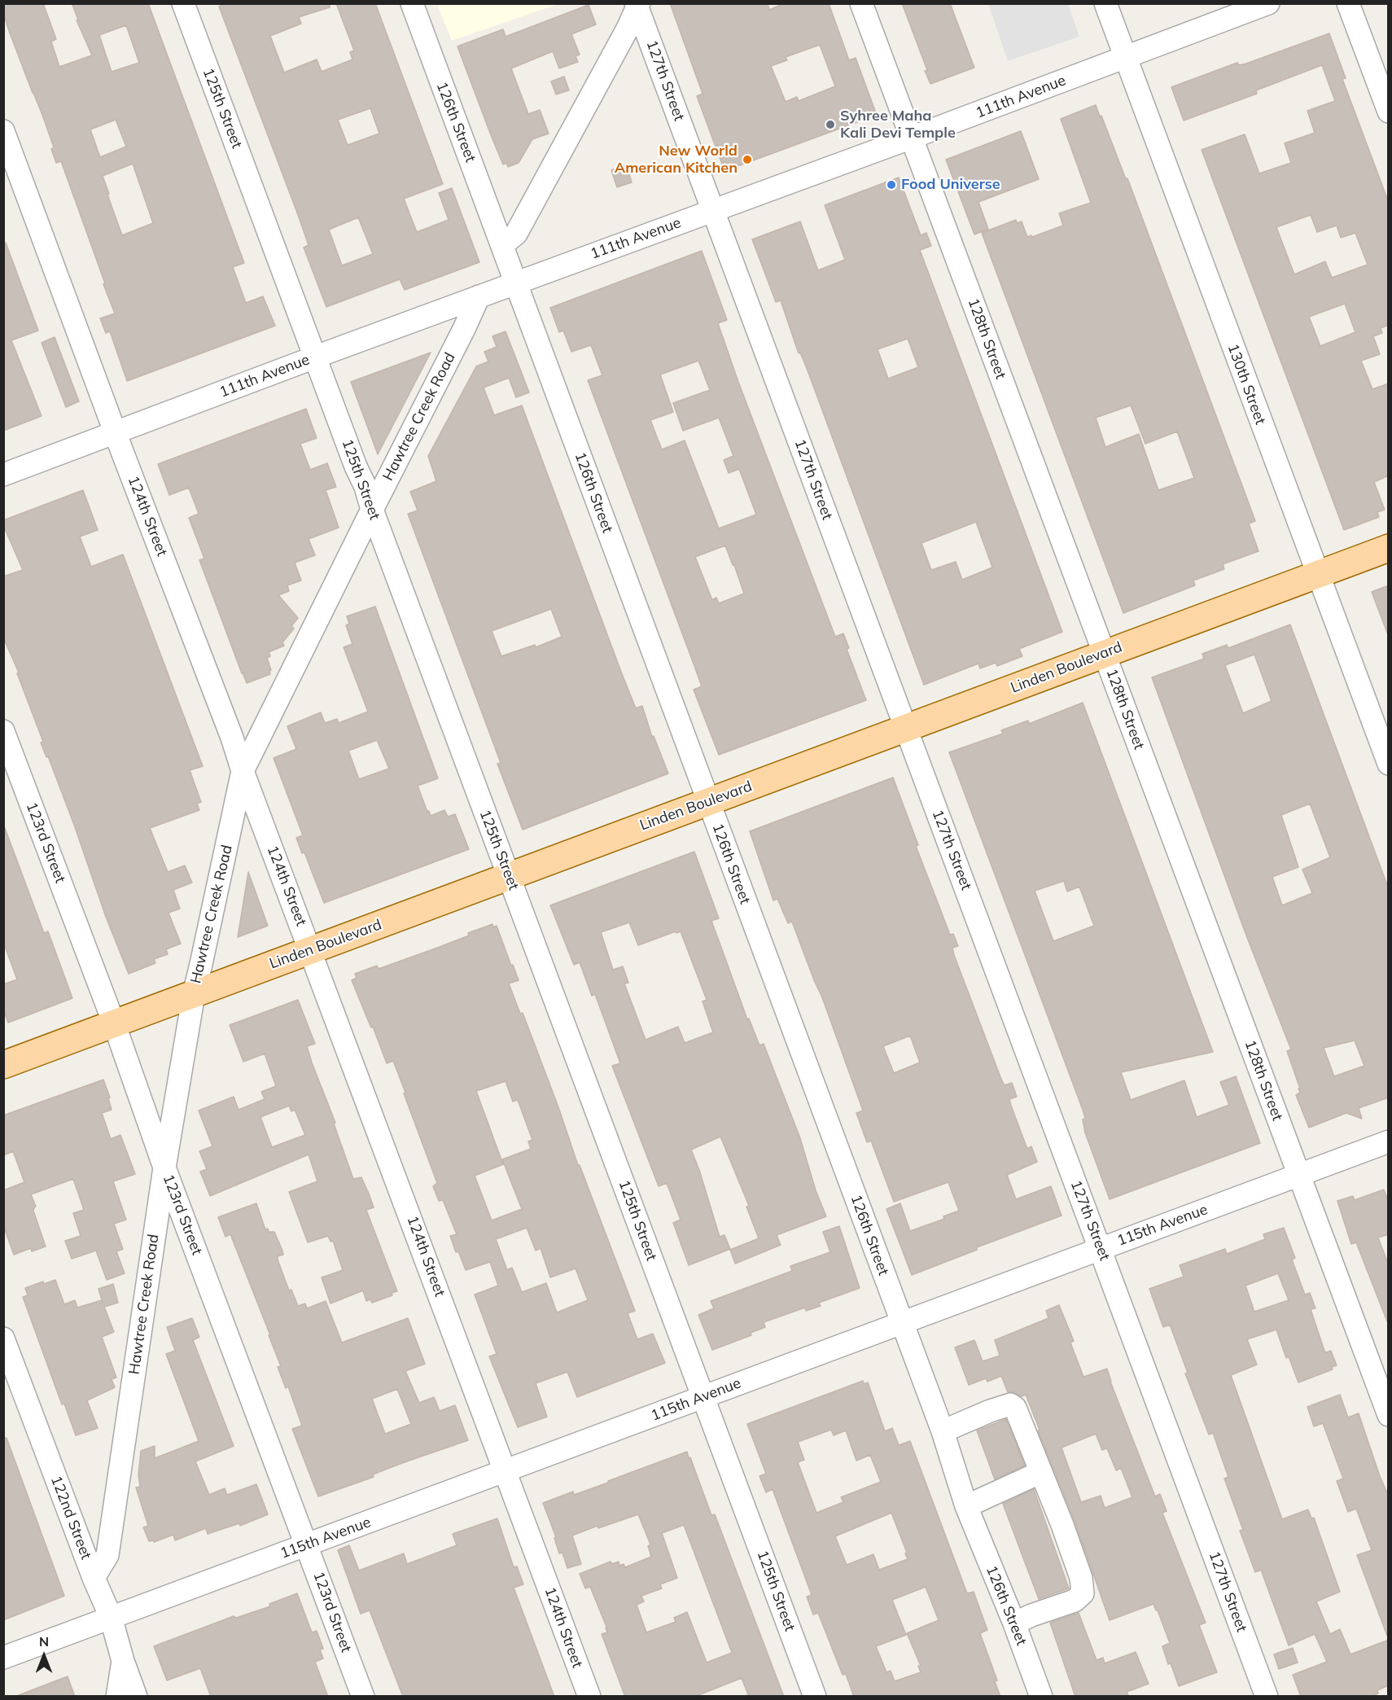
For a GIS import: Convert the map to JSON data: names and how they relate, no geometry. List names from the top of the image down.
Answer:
{
  "streets": {
    "main road": ["Linden Boulevard"],
    "street": [
      "127th Street",
      "111th Avenue",
      "125th Street",
      "126th Street",
      "128th Street",
      "130th Street",
      "Hawtree Creek Road",
      "124th Street",
      "123rd Street",
      "115th Avenue",
      "122nd Street"
    ]
  },
  "crossings": [
    ["127th Street", "111th Avenue"],
    ["127th Street", "Linden Boulevard"],
    ["127th Street", "115th Avenue"],
    ["111th Avenue", "125th Street"],
    ["111th Avenue", "126th Street"],
    ["111th Avenue", "128th Street"],
    ["111th Avenue", "130th Street"],
    ["111th Avenue", "Hawtree Creek Road"],
    ["111th Avenue", "124th Street"],
    ["125th Street", "Hawtree Creek Road"],
    ["125th Street", "Linden Boulevard"],
    ["125th Street", "115th Avenue"],
    ["126th Street", "Linden Boulevard"],
    ["126th Street", "115th Avenue"],
    ["128th Street", "Linden Boulevard"],
    ["128th Street", "115th Avenue"],
    ["130th Street", "Linden Boulevard"],
    ["Hawtree Creek Road", "124th Street"],
    ["Hawtree Creek Road", "Linden Boulevard"],
    ["Hawtree Creek Road", "123rd Street"],
    ["Hawtree Creek Road", "122nd Street"],
    ["124th Street", "Linden Boulevard"],
    ["124th Street", "115th Avenue"],
    ["Linden Boulevard", "123rd Street"],
    ["123rd Street", "115th Avenue"],
    ["115th Avenue", "122nd Street"]
  ],
  "places": ["Syhree Maha Kali Devi Temple", "New World American Kitchen", "Food Universe"],
  "north": "top"
}
